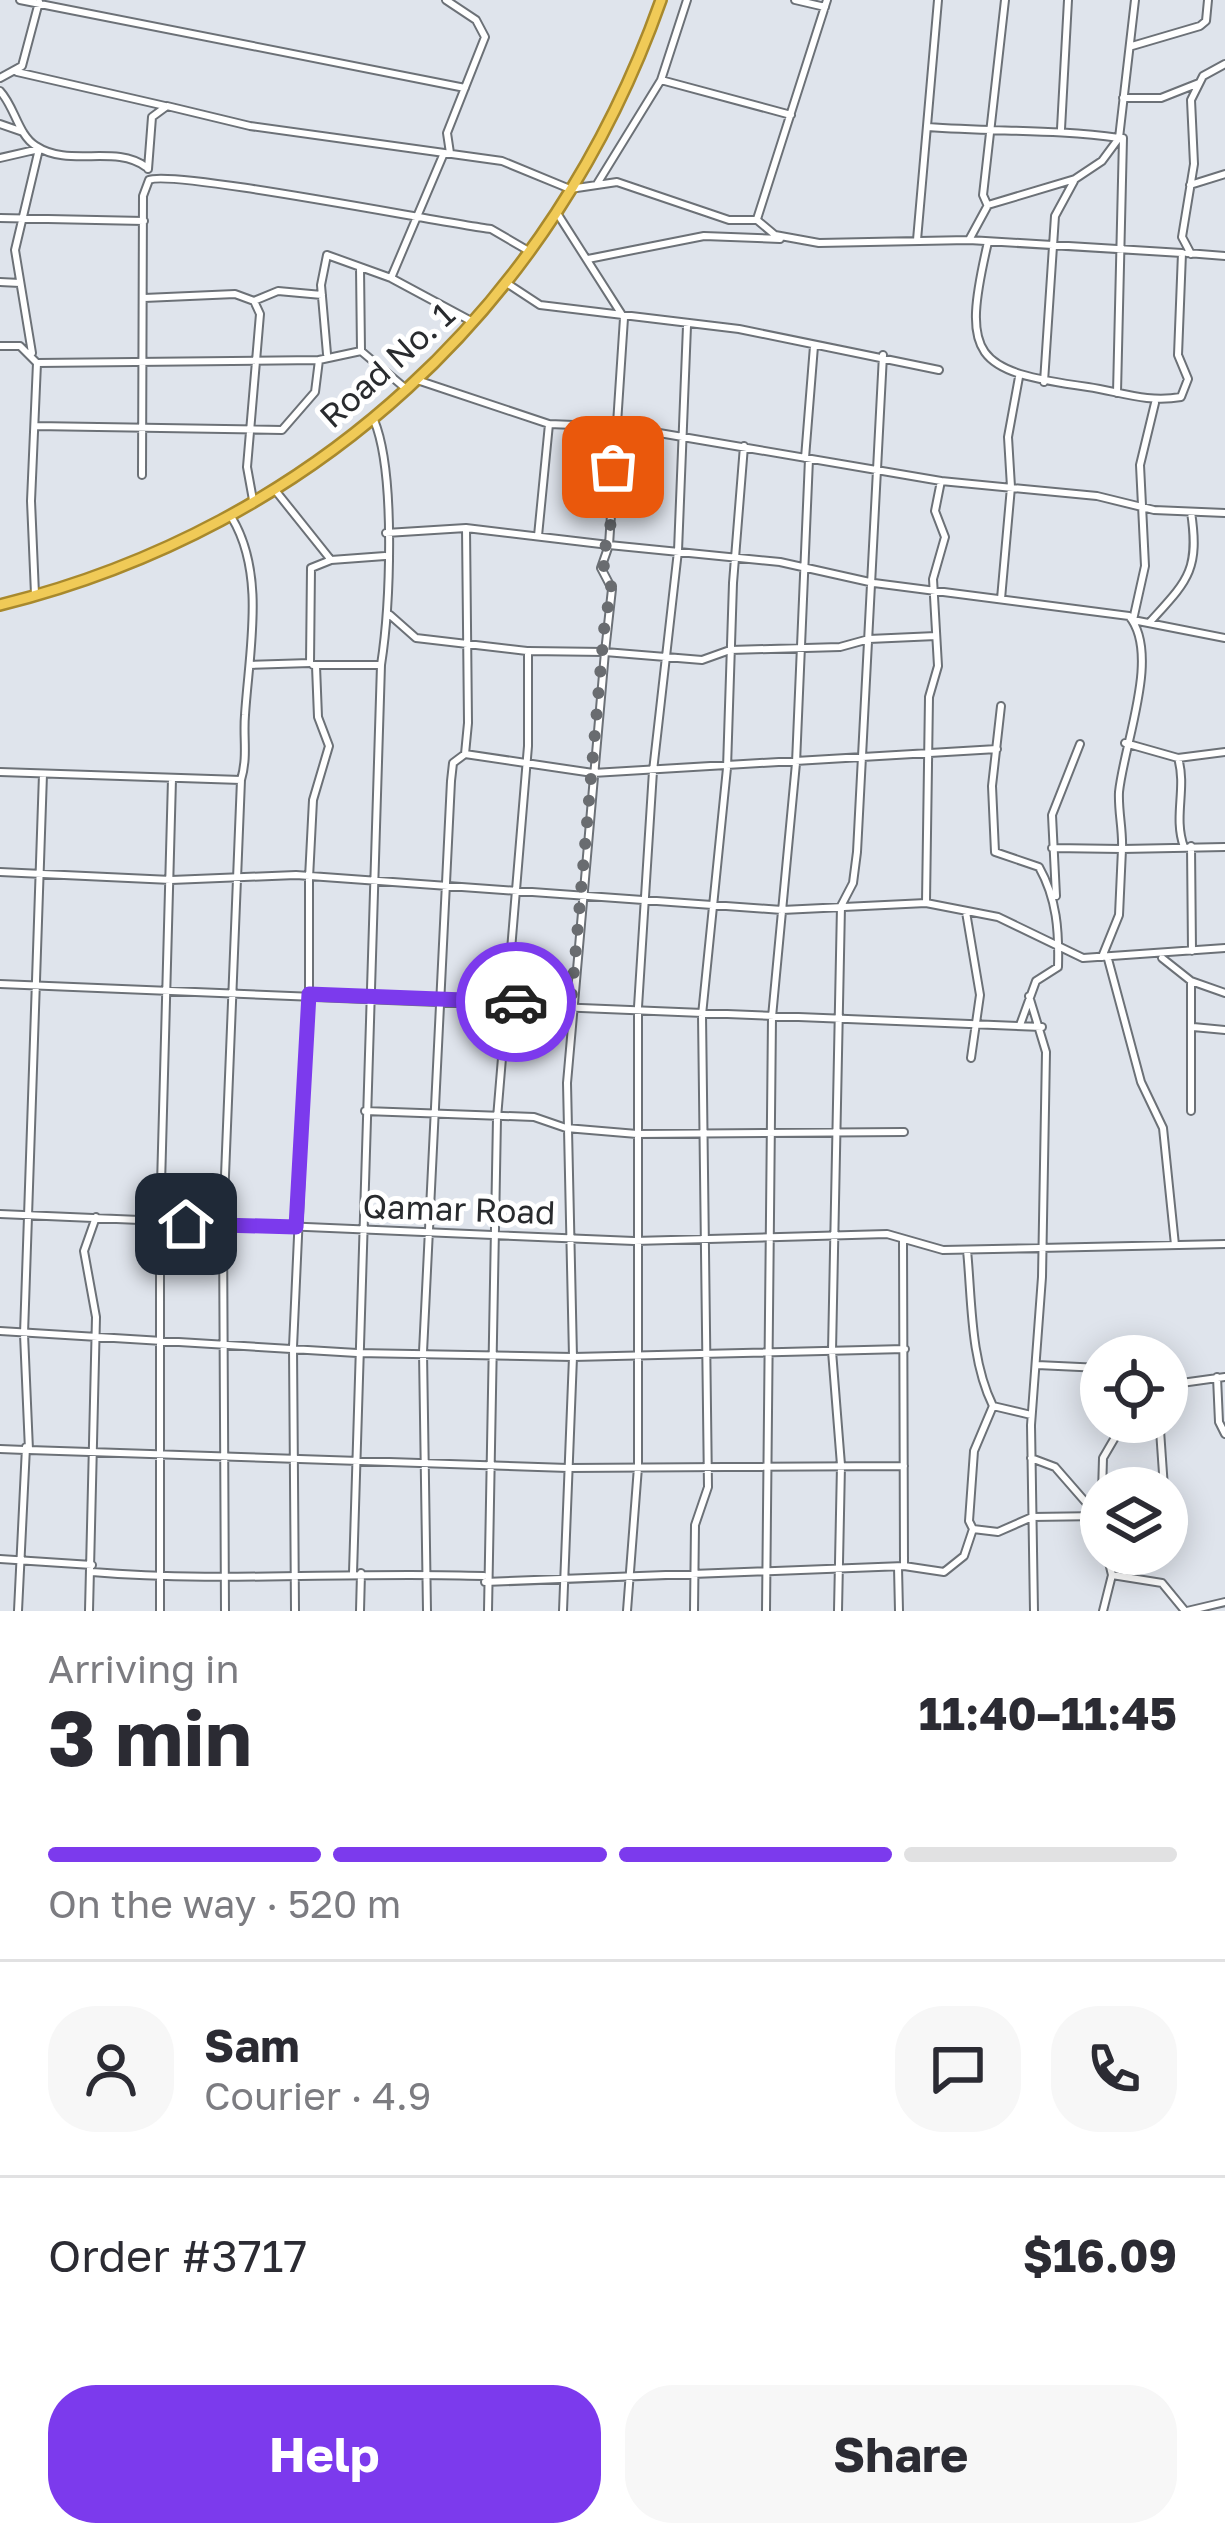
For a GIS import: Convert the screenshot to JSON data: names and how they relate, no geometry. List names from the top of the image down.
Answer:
{
  "streets": {
    "highway": ["Road No. 1"],
    "street": ["Qamar Road"]
  },
  "page": {
    "heading": ["3 min", "Arriving in", "11:40–11:45"],
    "panel": [
      "Sam",
      "Courier · 4.9",
      "Order #3717",
      "$16.09"
    ],
    "bar": "On the way · 520 m",
    "buttons": ["Help", "Share"]
  }
}
